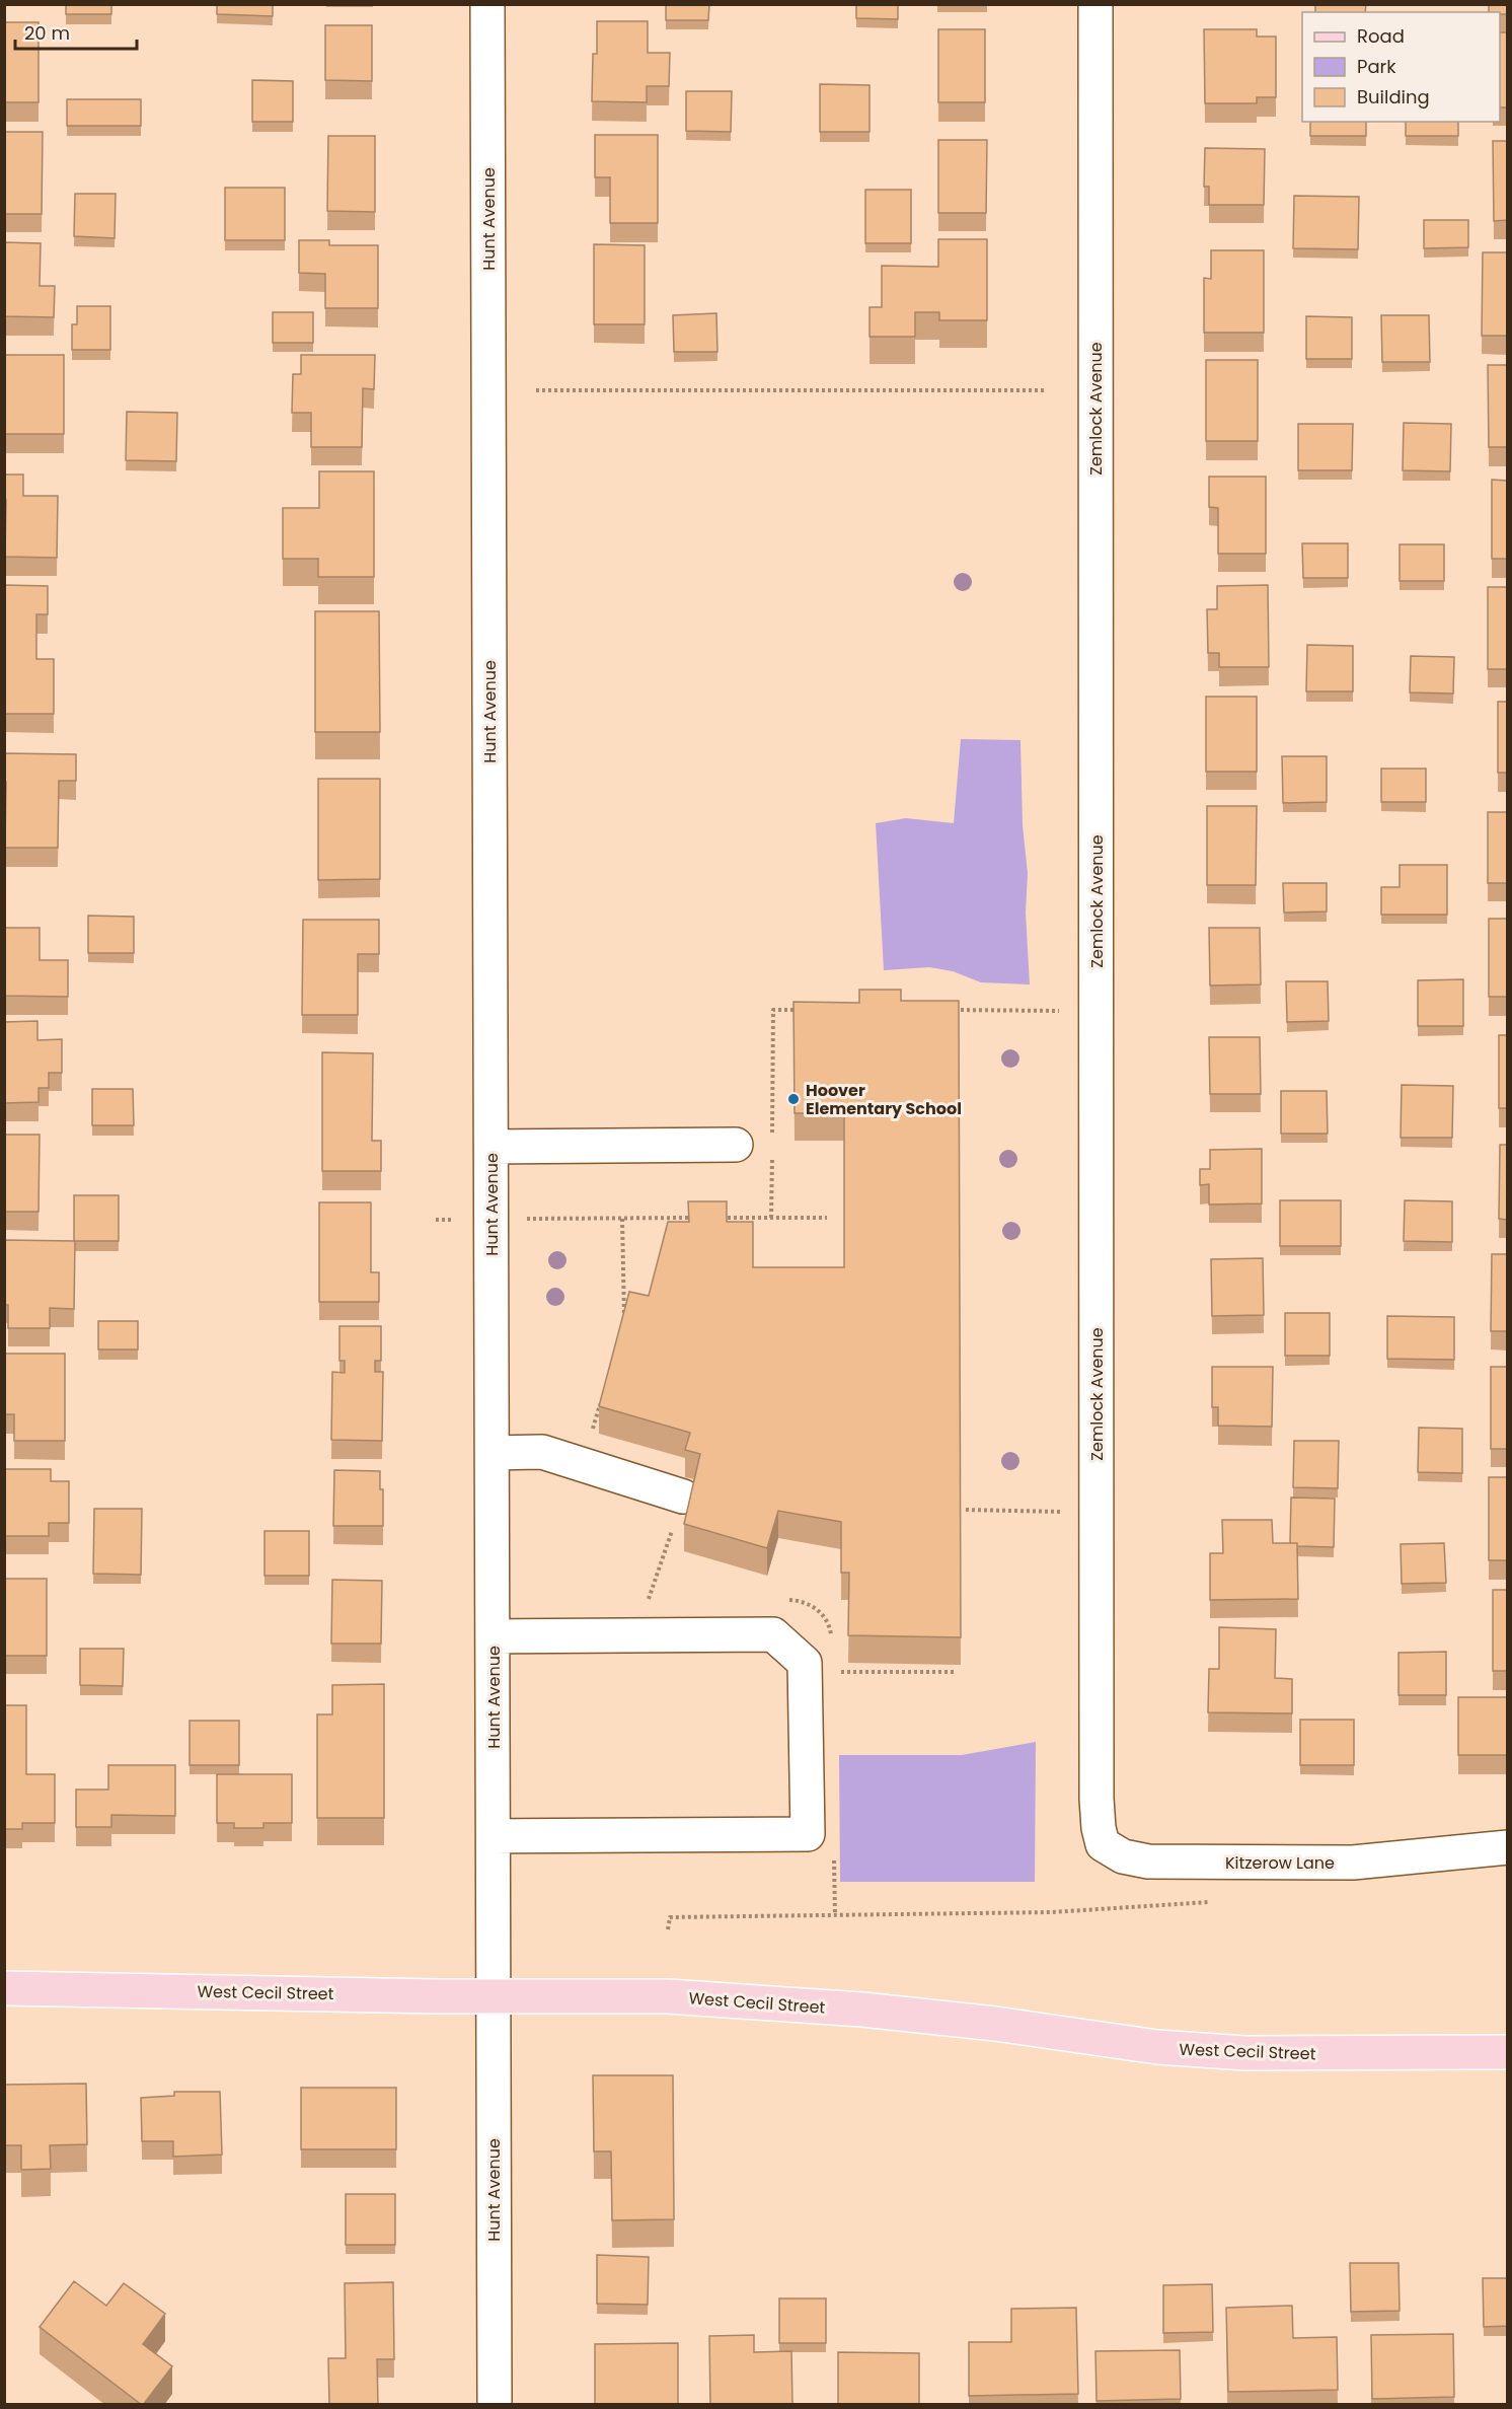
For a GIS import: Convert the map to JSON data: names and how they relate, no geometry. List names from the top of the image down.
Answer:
{
  "streets": {
    "main road": ["West Cecil Street"],
    "street": ["Hunt Avenue", "Zemlock Avenue", "Kitzerow Lane"]
  },
  "crossings": [
    ["Hunt Avenue", "West Cecil Street"],
    ["Zemlock Avenue", "Kitzerow Lane"]
  ],
  "places": ["Hoover Elementary School"],
  "legend": ["Road", "Park", "Building"],
  "scale_bar": "20 m"
}
